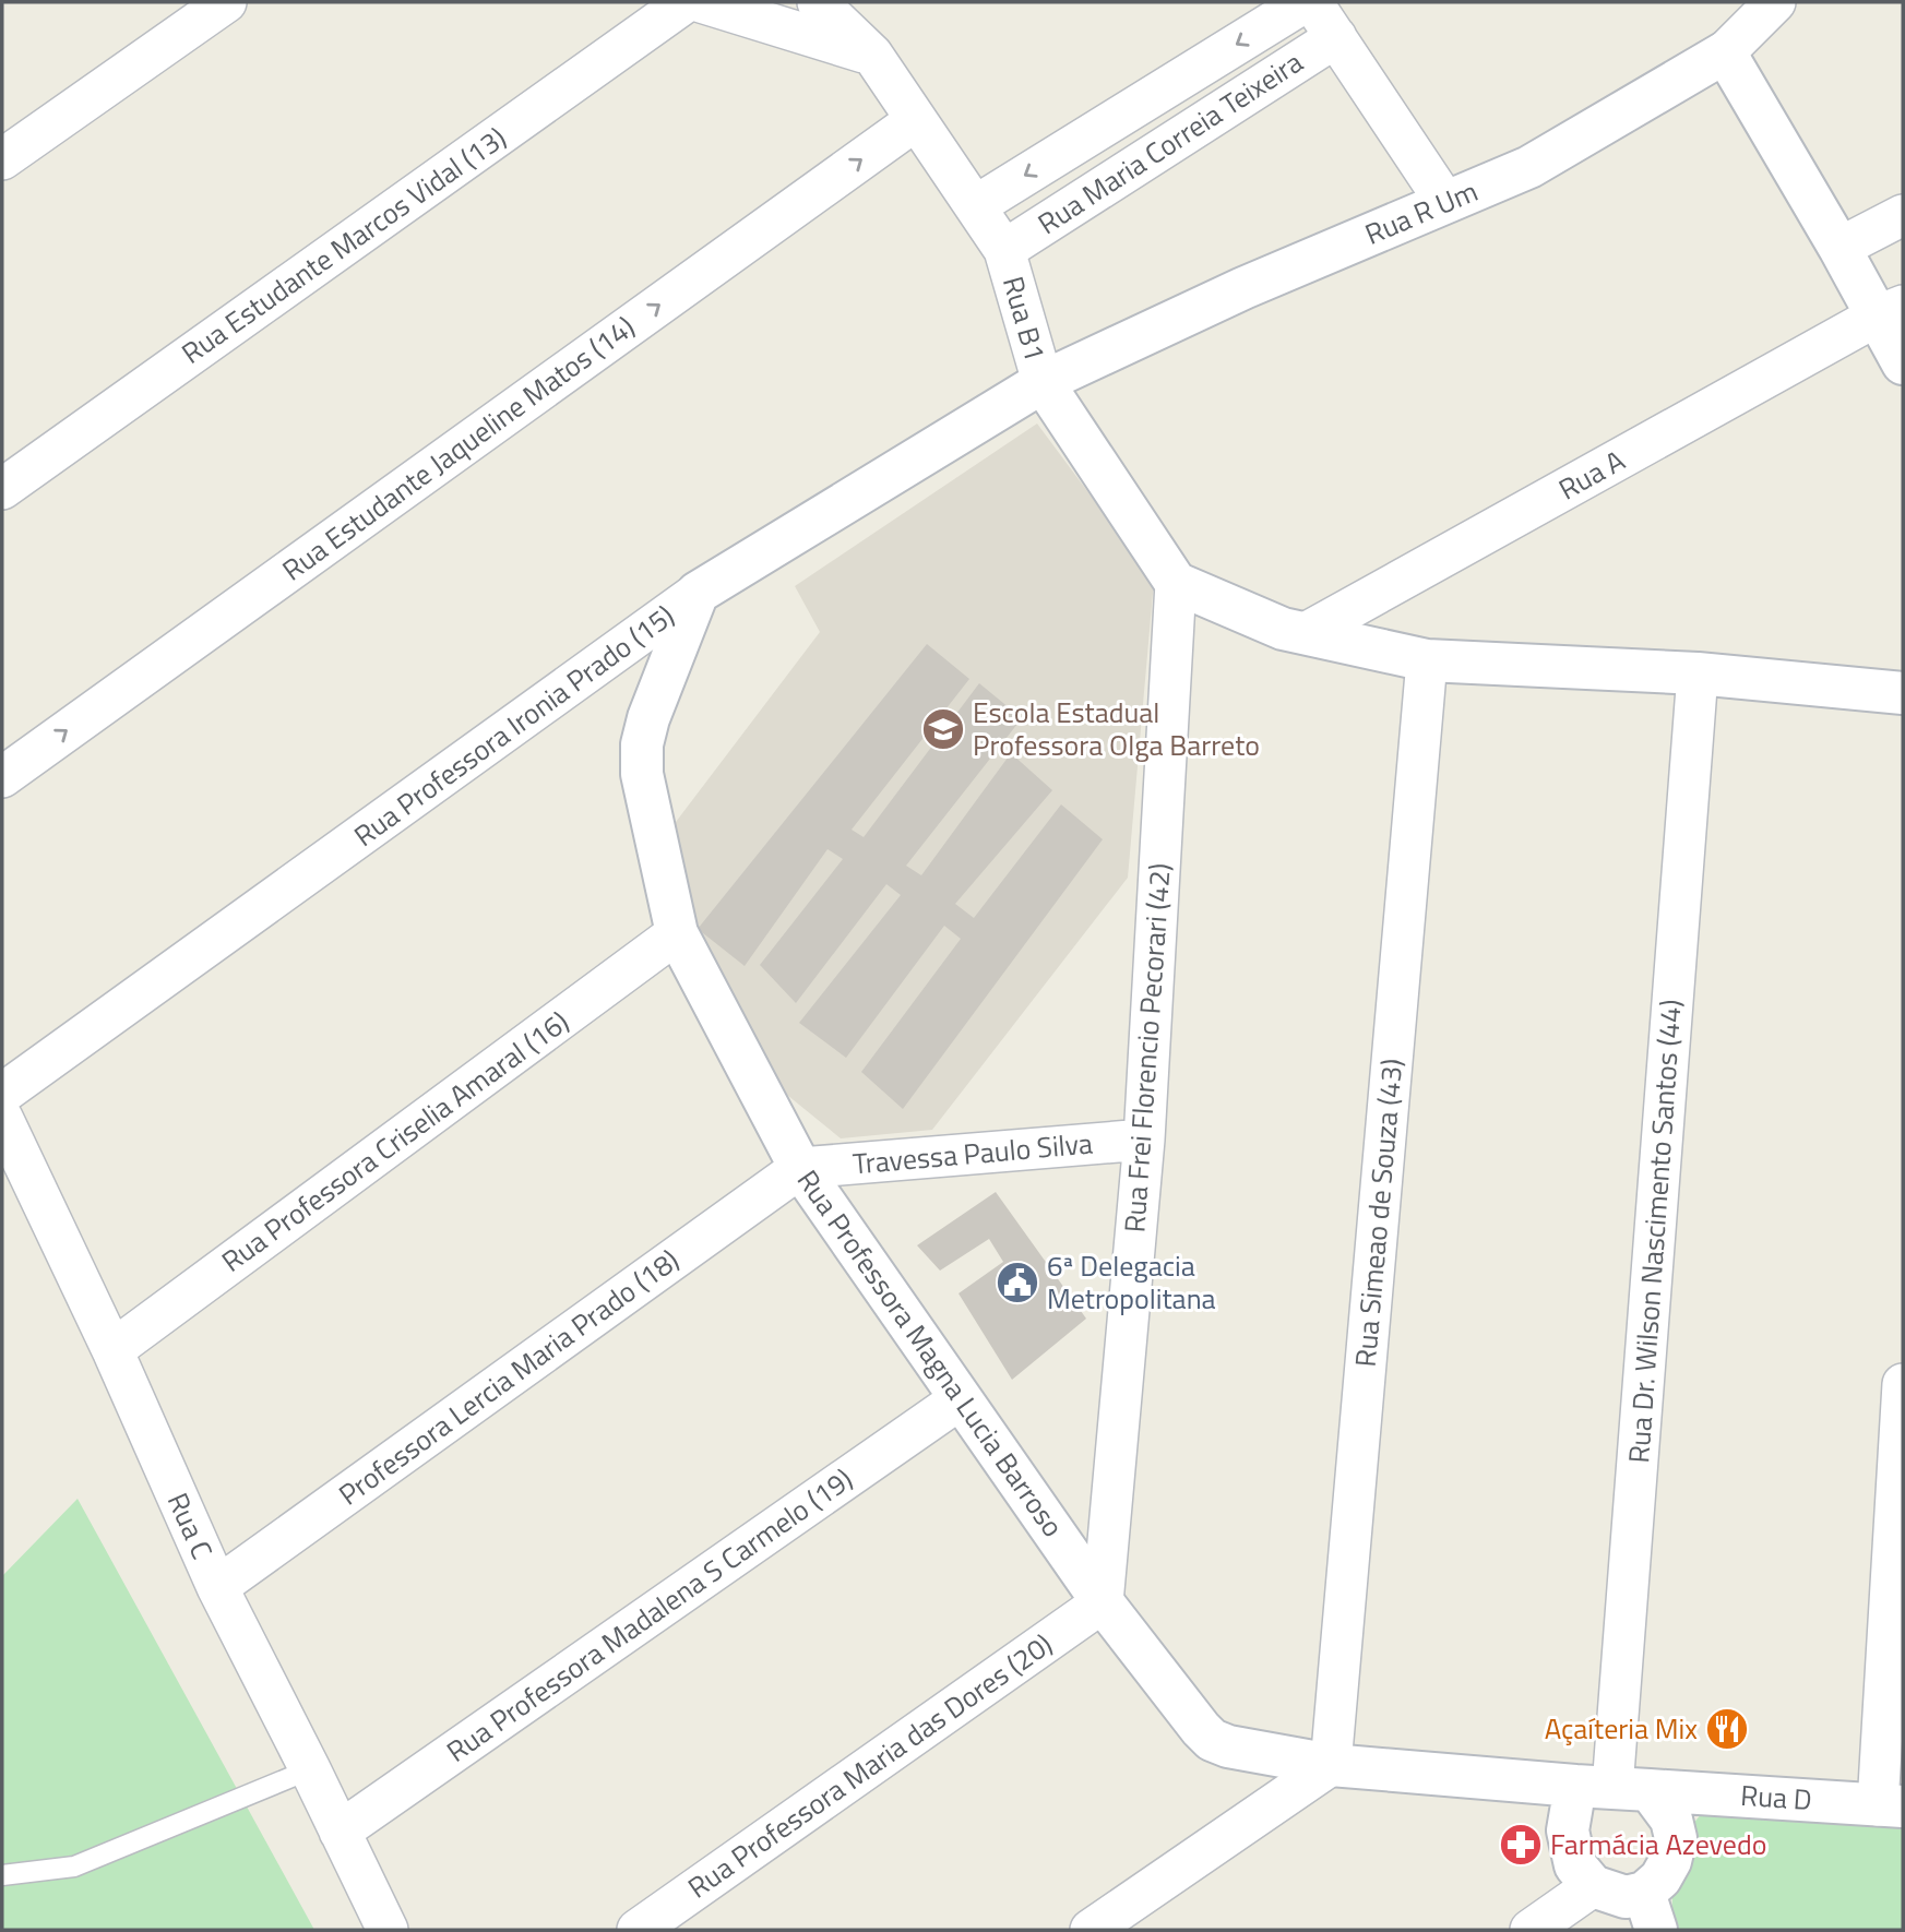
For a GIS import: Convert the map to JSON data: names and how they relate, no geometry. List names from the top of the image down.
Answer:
{
  "streets": {
    "street": [
      "Rua Maria Correia Teixeira",
      "Rua R Um",
      "Rua Estudante Marcos Vidal (13)",
      "Rua B1",
      "Rua Estudante Jaqueline Matos (14)",
      "Rua A",
      "Rua Professora Ironia Prado (15)",
      "Rua Frei Florencio Pecorari (42)",
      "Rua Professora Criselia Amaral (16)",
      "Travessa Paulo Silva",
      "Rua Simeao de Souza (43)",
      "Rua Dr. Wilson Nascimento Santos (44)",
      "Rua Professora Magna Lucia Barroso",
      "Professora Lercia Maria Prado (18)",
      "Rua C",
      "Rua Professora Madalena S Carmelo (19)",
      "Rua Professora Maria das Dores (20)",
      "Rua D"
    ]
  },
  "crossings": [
    ["Rua Maria Correia Teixeira", "Rua B1"],
    ["Rua R Um", "Rua B1"],
    ["Rua R Um", "Rua Professora Ironia Prado (15)"],
    ["Rua B1", "Rua Estudante Jaqueline Matos (14)"],
    ["Rua B1", "Rua Professora Ironia Prado (15)"],
    ["Rua B1", "Rua Frei Florencio Pecorari (42)"],
    ["Rua Professora Ironia Prado (15)", "Rua Professora Magna Lucia Barroso"],
    ["Rua Frei Florencio Pecorari (42)", "Travessa Paulo Silva"],
    ["Rua Frei Florencio Pecorari (42)", "Rua Professora Magna Lucia Barroso"],
    ["Rua Frei Florencio Pecorari (42)", "Rua Professora Maria das Dores (20)"],
    ["Rua Professora Criselia Amaral (16)", "Rua Professora Magna Lucia Barroso"],
    ["Rua Professora Criselia Amaral (16)", "Rua C"],
    ["Travessa Paulo Silva", "Rua Professora Magna Lucia Barroso"],
    ["Travessa Paulo Silva", "Professora Lercia Maria Prado (18)"],
    ["Rua Simeao de Souza (43)", "Rua Professora Magna Lucia Barroso"],
    ["Rua Dr. Wilson Nascimento Santos (44)", "Rua Professora Magna Lucia Barroso"],
    ["Rua Dr. Wilson Nascimento Santos (44)", "Rua D"],
    ["Rua Professora Magna Lucia Barroso", "Professora Lercia Maria Prado (18)"],
    ["Rua Professora Magna Lucia Barroso", "Rua Professora Madalena S Carmelo (19)"],
    ["Rua Professora Magna Lucia Barroso", "Rua Professora Maria das Dores (20)"],
    ["Rua Professora Magna Lucia Barroso", "Rua D"],
    ["Professora Lercia Maria Prado (18)", "Rua C"],
    ["Rua C", "Rua Professora Madalena S Carmelo (19)"]
  ],
  "one_way": ["Rua Estudante Jaqueline Matos (14)"],
  "places": {
    "school or university": ["Escola Estadual Professora Olga Barreto"],
    "public building": ["6ª Delegacia Metropolitana"],
    "restaurant": ["Açaíteria Mix"],
    "pharmacy": ["Farmácia Azevedo"]
  }
}
